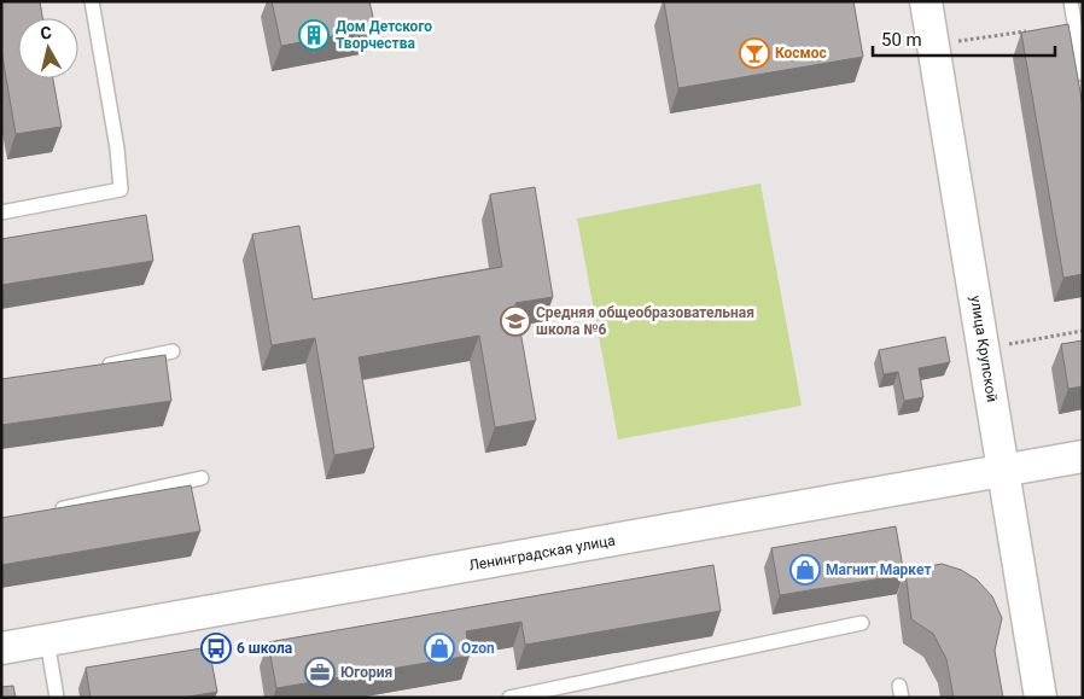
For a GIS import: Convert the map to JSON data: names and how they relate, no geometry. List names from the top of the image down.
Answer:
{
  "streets": {
    "street": ["улица Крупской", "Ленинградская улица"]
  },
  "crossings": [
    ["улица Крупской", "Ленинградская улица"]
  ],
  "places": {
    "building": ["Дом Детского Творчества"],
    "bar": ["Космос"],
    "school or university": ["Средняя общеобразовательная школа №6"],
    "shop": ["Магнит Маркет", "Ozon"],
    "bus stop": ["6 школа"],
    "office": ["Югория"]
  },
  "scale_bar": "50 m",
  "north": "top"
}
